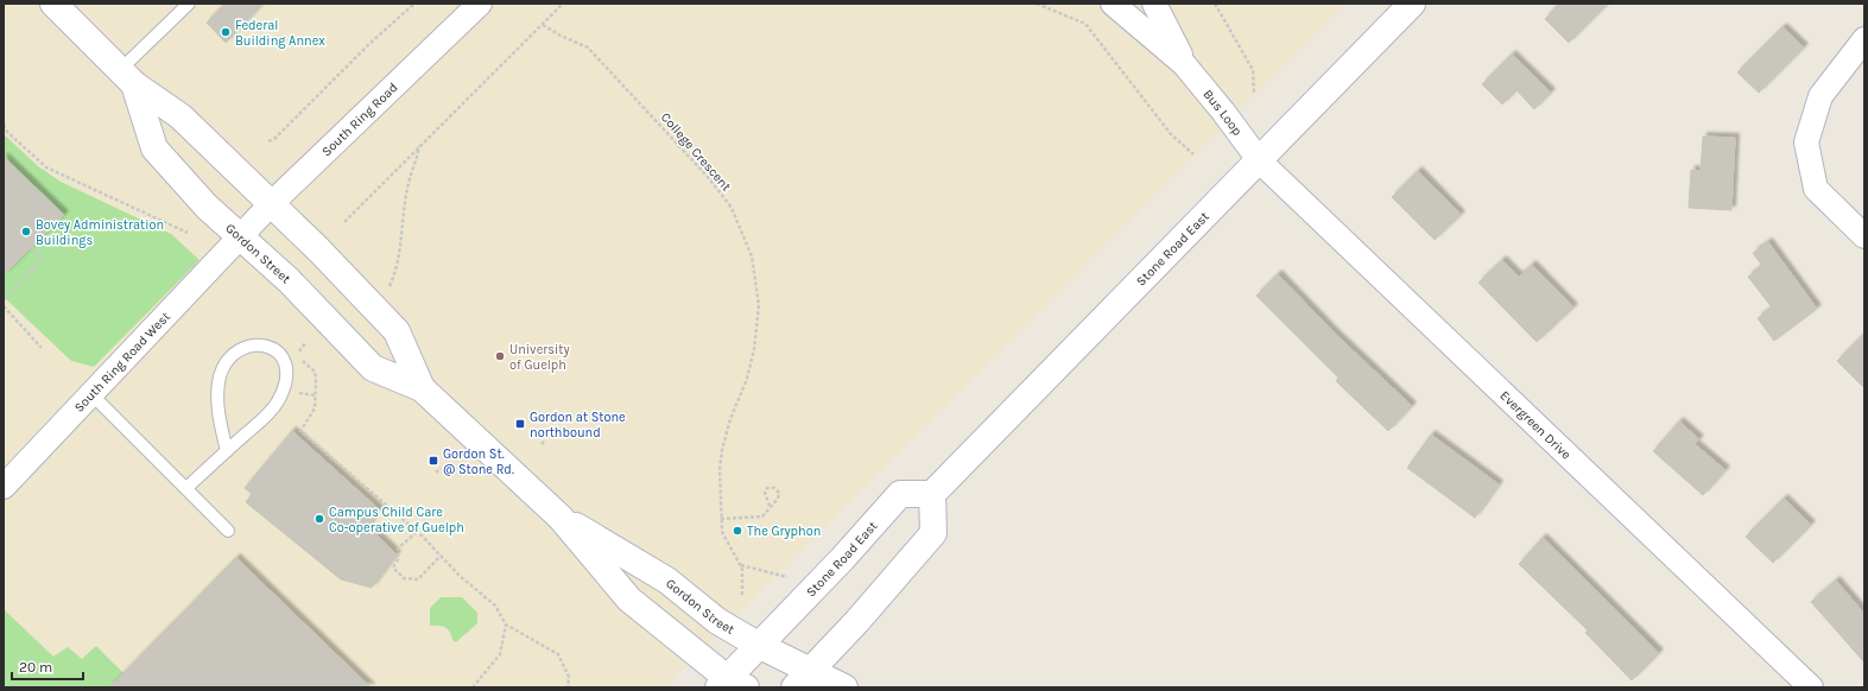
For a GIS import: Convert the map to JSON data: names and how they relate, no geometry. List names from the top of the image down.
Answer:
{
  "streets": {
    "main road": ["Stone Road East", "Gordon Street"],
    "street": [
      "Bus Loop",
      "South Ring Road",
      "South Ring Road West",
      "Evergreen Drive"
    ],
    "path": ["College Crescent"]
  },
  "crossings": [
    ["Bus Loop", "Stone Road East"],
    ["Bus Loop", "Evergreen Drive"],
    ["South Ring Road", "Gordon Street"],
    ["South Ring Road", "South Ring Road West"],
    ["Stone Road East", "Gordon Street"],
    ["Stone Road East", "Evergreen Drive"],
    ["Gordon Street", "South Ring Road West"]
  ],
  "places": {
    "other": [
      "Federal Building Annex",
      "Bovey Administration Buildings",
      "University of Guelph",
      "Campus Child Care Co-operative of Guelph",
      "The Gryphon"
    ],
    "transit": ["Gordon at Stone northbound", "Gordon St. @ Stone Rd."]
  },
  "scale_bar": "20 m"
}
